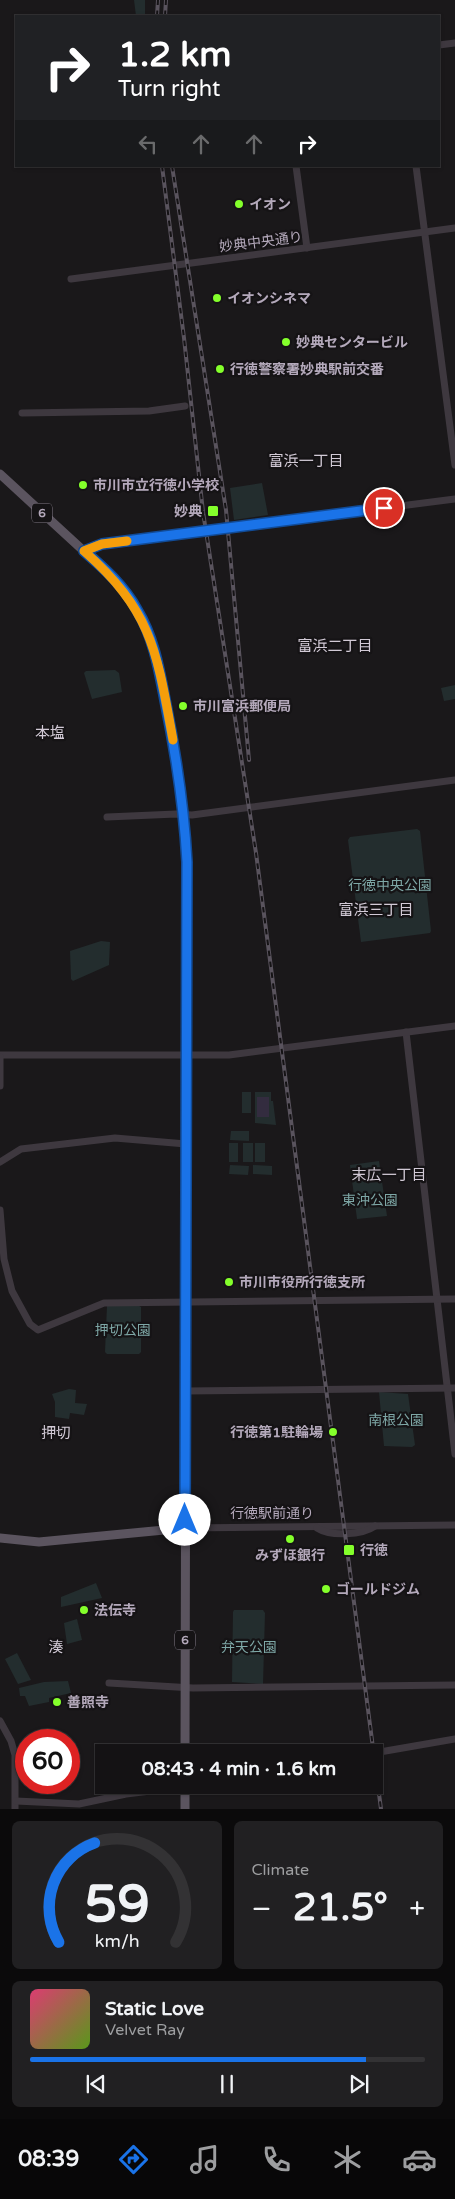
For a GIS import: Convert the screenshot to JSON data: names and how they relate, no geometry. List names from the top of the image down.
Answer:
{
  "streets": {
    "main road": ["6", "行徳駅前通り"],
    "street": ["妙典中央通り"]
  },
  "crossings": [
    ["6", "行徳駅前通り"]
  ],
  "districts": [
    "富浜一丁目",
    "富浜二丁目",
    "本塩",
    "富浜三丁目",
    "末広一丁目",
    "押切",
    "湊"
  ],
  "parks": [
    "行徳中央公園",
    "東沖公園",
    "押切公園",
    "南根公園",
    "弁天公園"
  ],
  "places": {
    "other": [
      "イオン",
      "イオンシネマ",
      "妙典センタービル",
      "行徳警察署妙典駅前交番",
      "市川市立行徳小学校",
      "市川富浜郵便局",
      "市川市役所行徳支所",
      "行徳第1駐輪場",
      "みずほ銀行",
      "ゴールドジム",
      "法伝寺",
      "善照寺"
    ],
    "transit": ["妙典", "行徳"]
  },
  "page": {
    "turn": ["1.2 km", "Turn right"],
    "limit": "60",
    "trip": "08:43 · 4 min · 1.6 km",
    "tile": "Climate",
    "heat": ["−", "21.5°", "+"],
    "song": ["Static Love", "Velvet Ray"],
    "tabs": "08:39",
    "gauge": ["59", "km/h"]
  }
}
